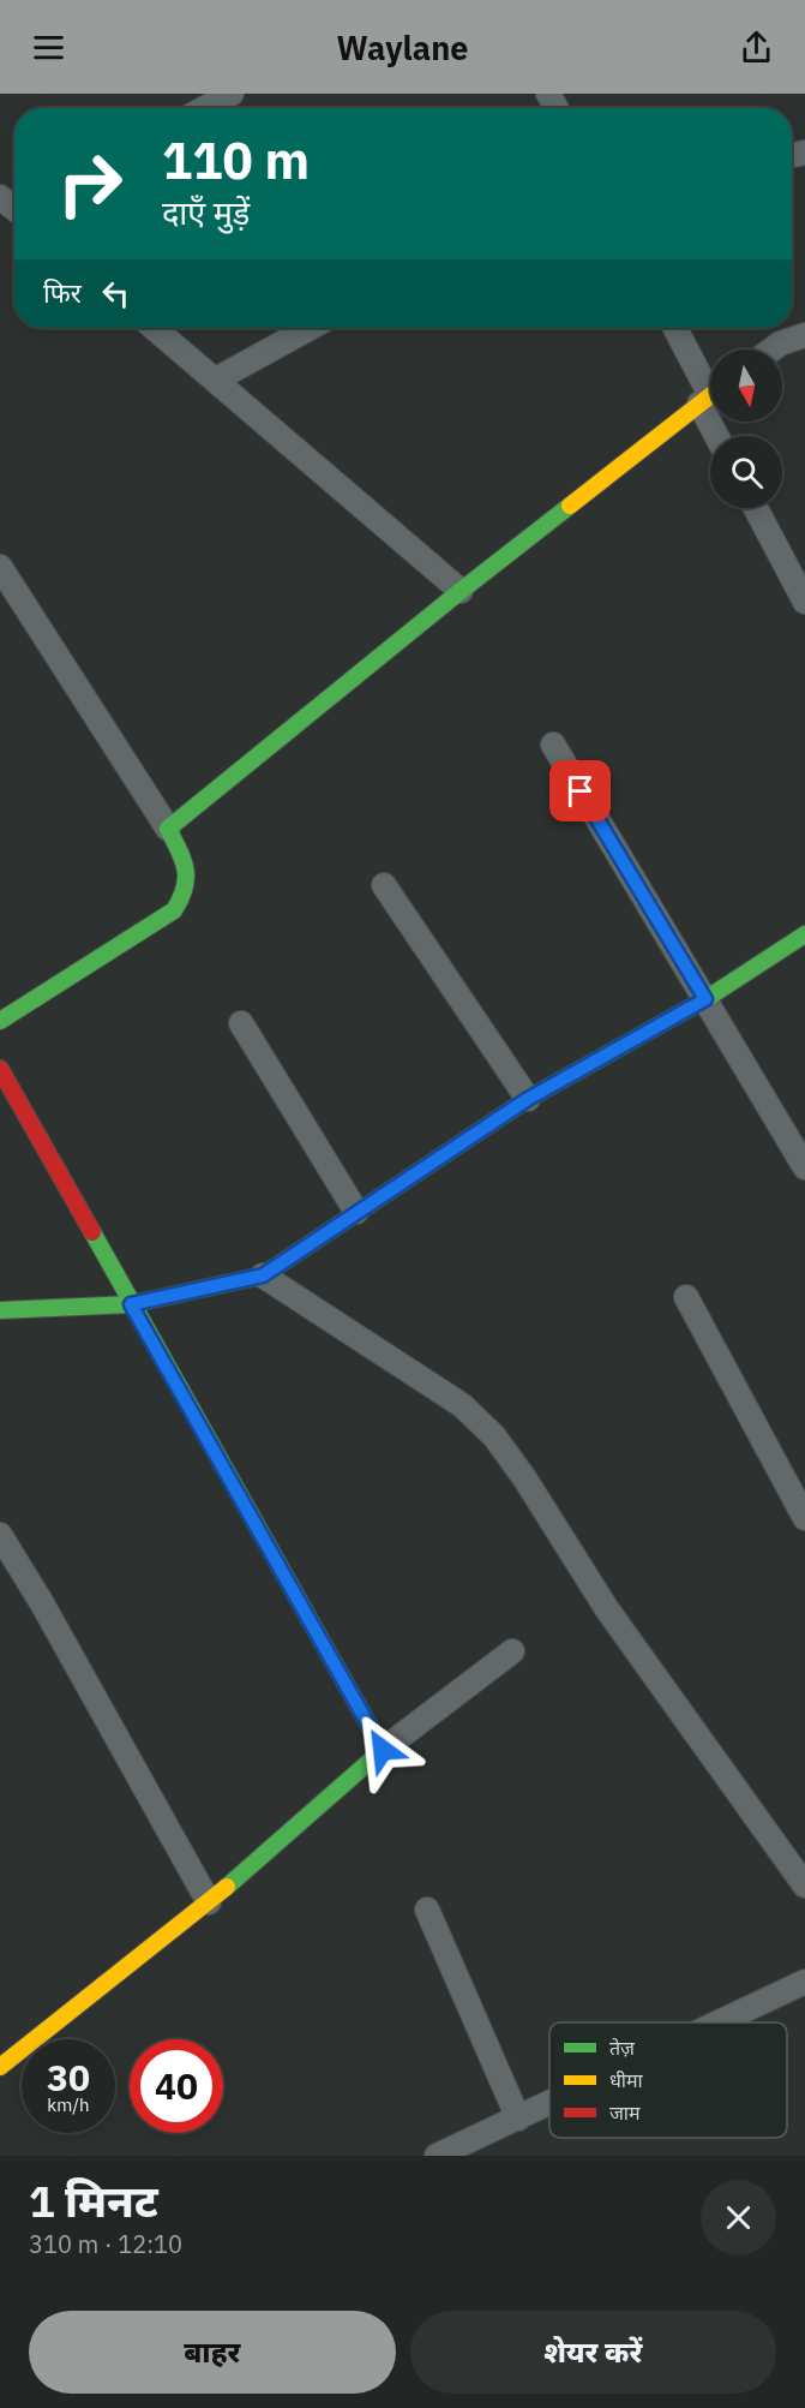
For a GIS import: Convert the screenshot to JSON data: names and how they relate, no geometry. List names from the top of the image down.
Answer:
{
  "legend": ["तेज़", "धीमा", "जाम"],
  "north": "bottom",
  "page": {
    "header": "Waylane",
    "turn": ["110 m", "दाएँ मुड़ें"],
    "then": "फिर",
    "speed": "30 km/h",
    "limit": "40",
    "heading": ["1 मिनट", "310 m · 12:10"],
    "buttons": ["बाहर", "शेयर करें"]
  }
}
